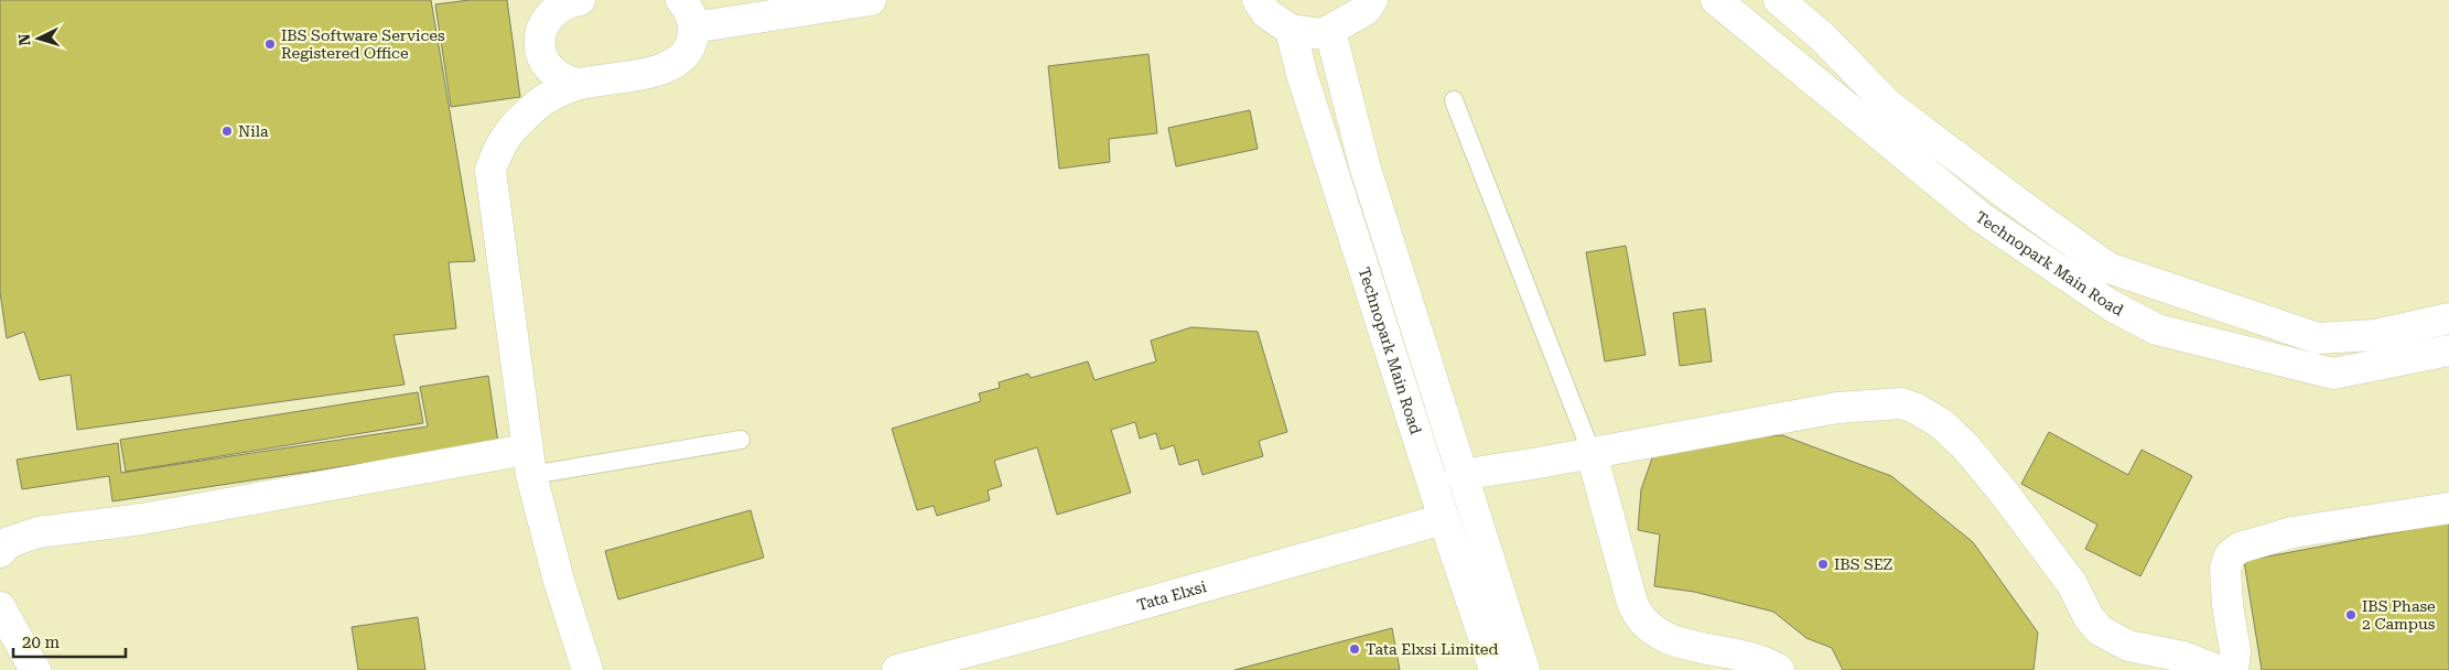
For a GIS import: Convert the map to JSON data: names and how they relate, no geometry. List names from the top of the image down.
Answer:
{
  "streets": {
    "street": ["Technopark Main Road", "Tata Elxsi"]
  },
  "crossings": [
    ["Technopark Main Road", "Tata Elxsi"]
  ],
  "places": [
    "IBS Software Services Registered Office",
    "Nila",
    "IBS SEZ",
    "IBS Phase 2 Campus",
    "Tata Elxsi Limited"
  ],
  "scale_bar": "20 m",
  "north": "left"
}
